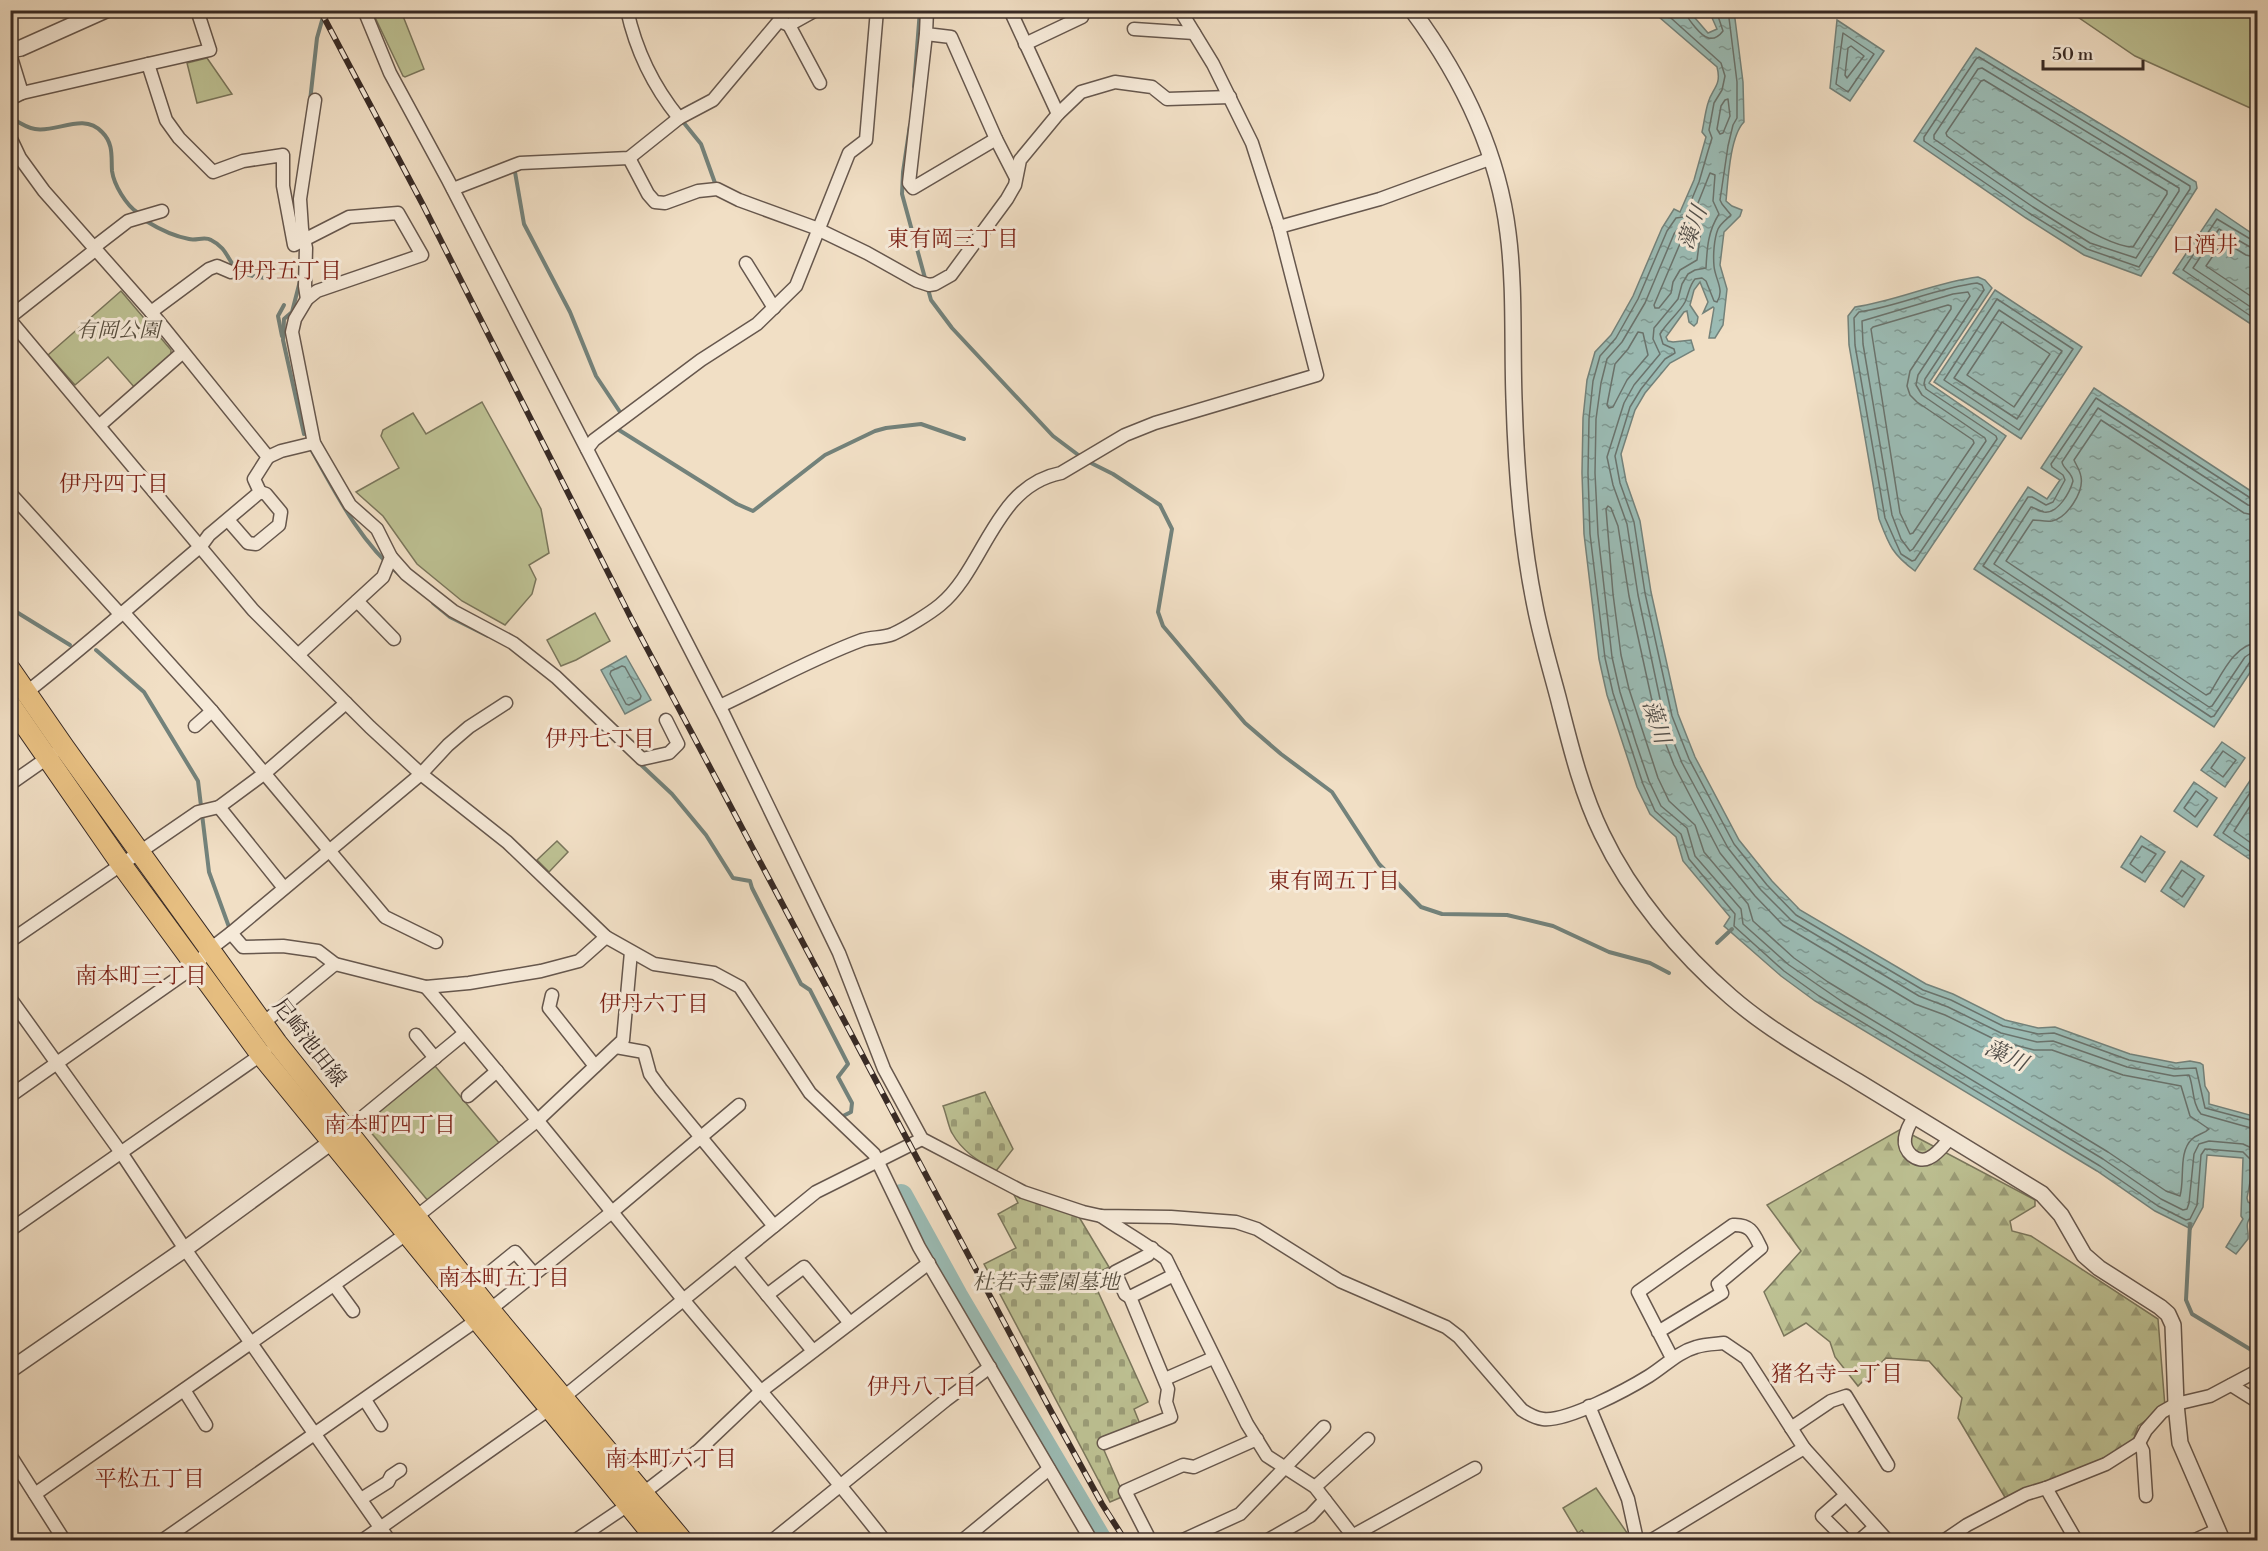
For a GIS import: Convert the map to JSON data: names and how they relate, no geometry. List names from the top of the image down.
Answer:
{
  "streets": {
    "main road": ["尼崎池田線"]
  },
  "districts": [
    "東有岡三丁目",
    "口酒井",
    "伊丹五丁目",
    "伊丹四丁目",
    "伊丹七丁目",
    "東有岡五丁目",
    "南本町三丁目",
    "伊丹六丁目",
    "南本町四丁目",
    "南本町五丁目",
    "猪名寺一丁目",
    "伊丹八丁目",
    "南本町六丁目",
    "平松五丁目"
  ],
  "water": ["藻川"],
  "parks": ["有岡公園", "杜若寺霊園墓地"],
  "scale_bar": "50 m"
}
